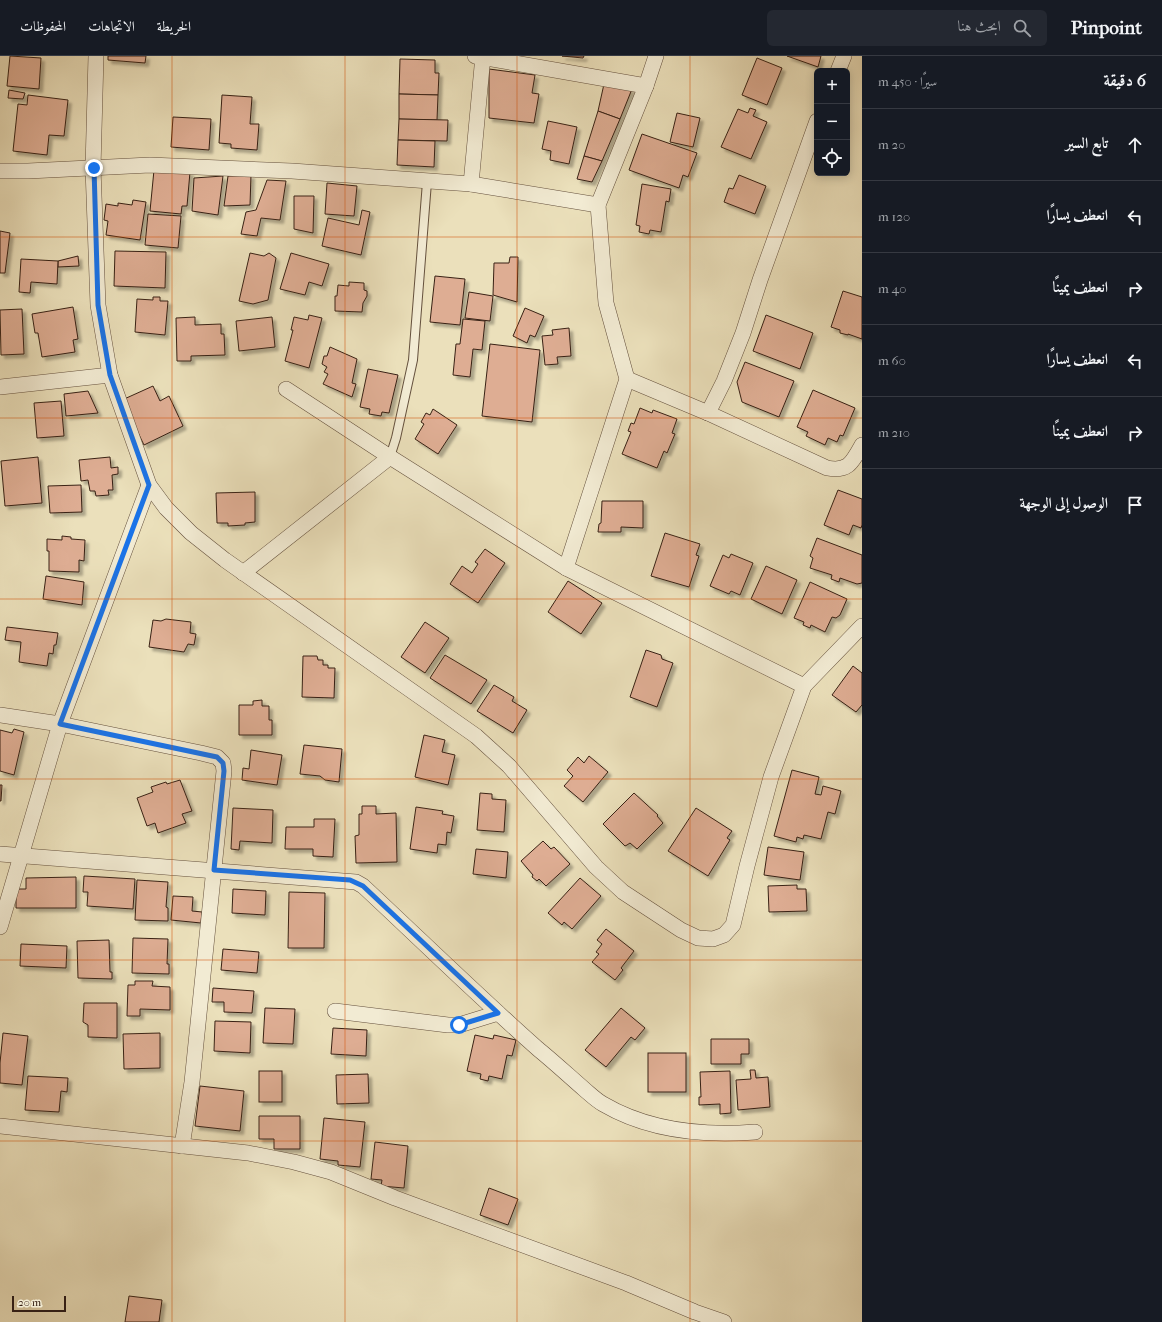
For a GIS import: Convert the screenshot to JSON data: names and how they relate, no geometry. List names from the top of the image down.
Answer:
{
  "scale_bar": "20 m",
  "page": {
    "header": "Pinpoint",
    "search": "ابحث هنا",
    "nav": ["الخريطة", "الاتجاهات", "المحفوظات"],
    "heading": ["6 دقيقة", "سيرًا · 450 m"],
    "map_buttons": ["+", "−"],
    "list": [
      ["تابع السير", "20 m"],
      ["انعطف يسارًا", "120 m"],
      ["انعطف يمينًا", "40 m"],
      ["انعطف يسارًا", "60 m"],
      ["انعطف يمينًا", "210 m"],
      "الوصول إلى الوجهة"
    ],
    "scale": "20 m"
  }
}
